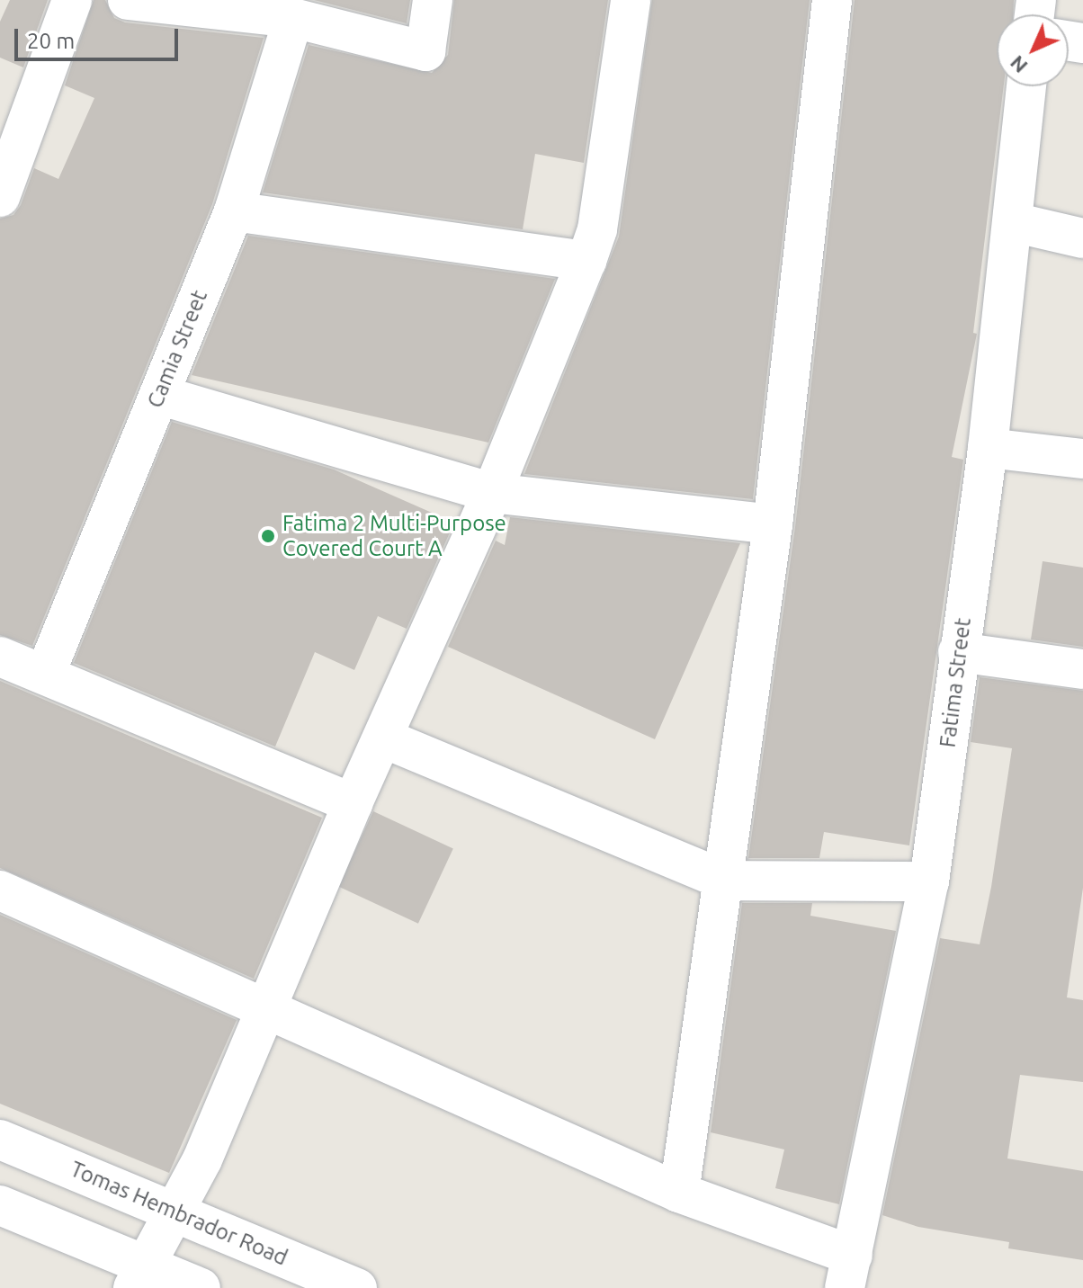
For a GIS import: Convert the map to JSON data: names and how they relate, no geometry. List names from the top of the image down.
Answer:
{
  "streets": {
    "street": ["Camia Street", "Fatima Street", "Tomas Hembrador Road"]
  },
  "places": ["Fatima 2 Multi-Purpose Covered Court A"],
  "scale_bar": "20 m",
  "north": "bottom left"
}
